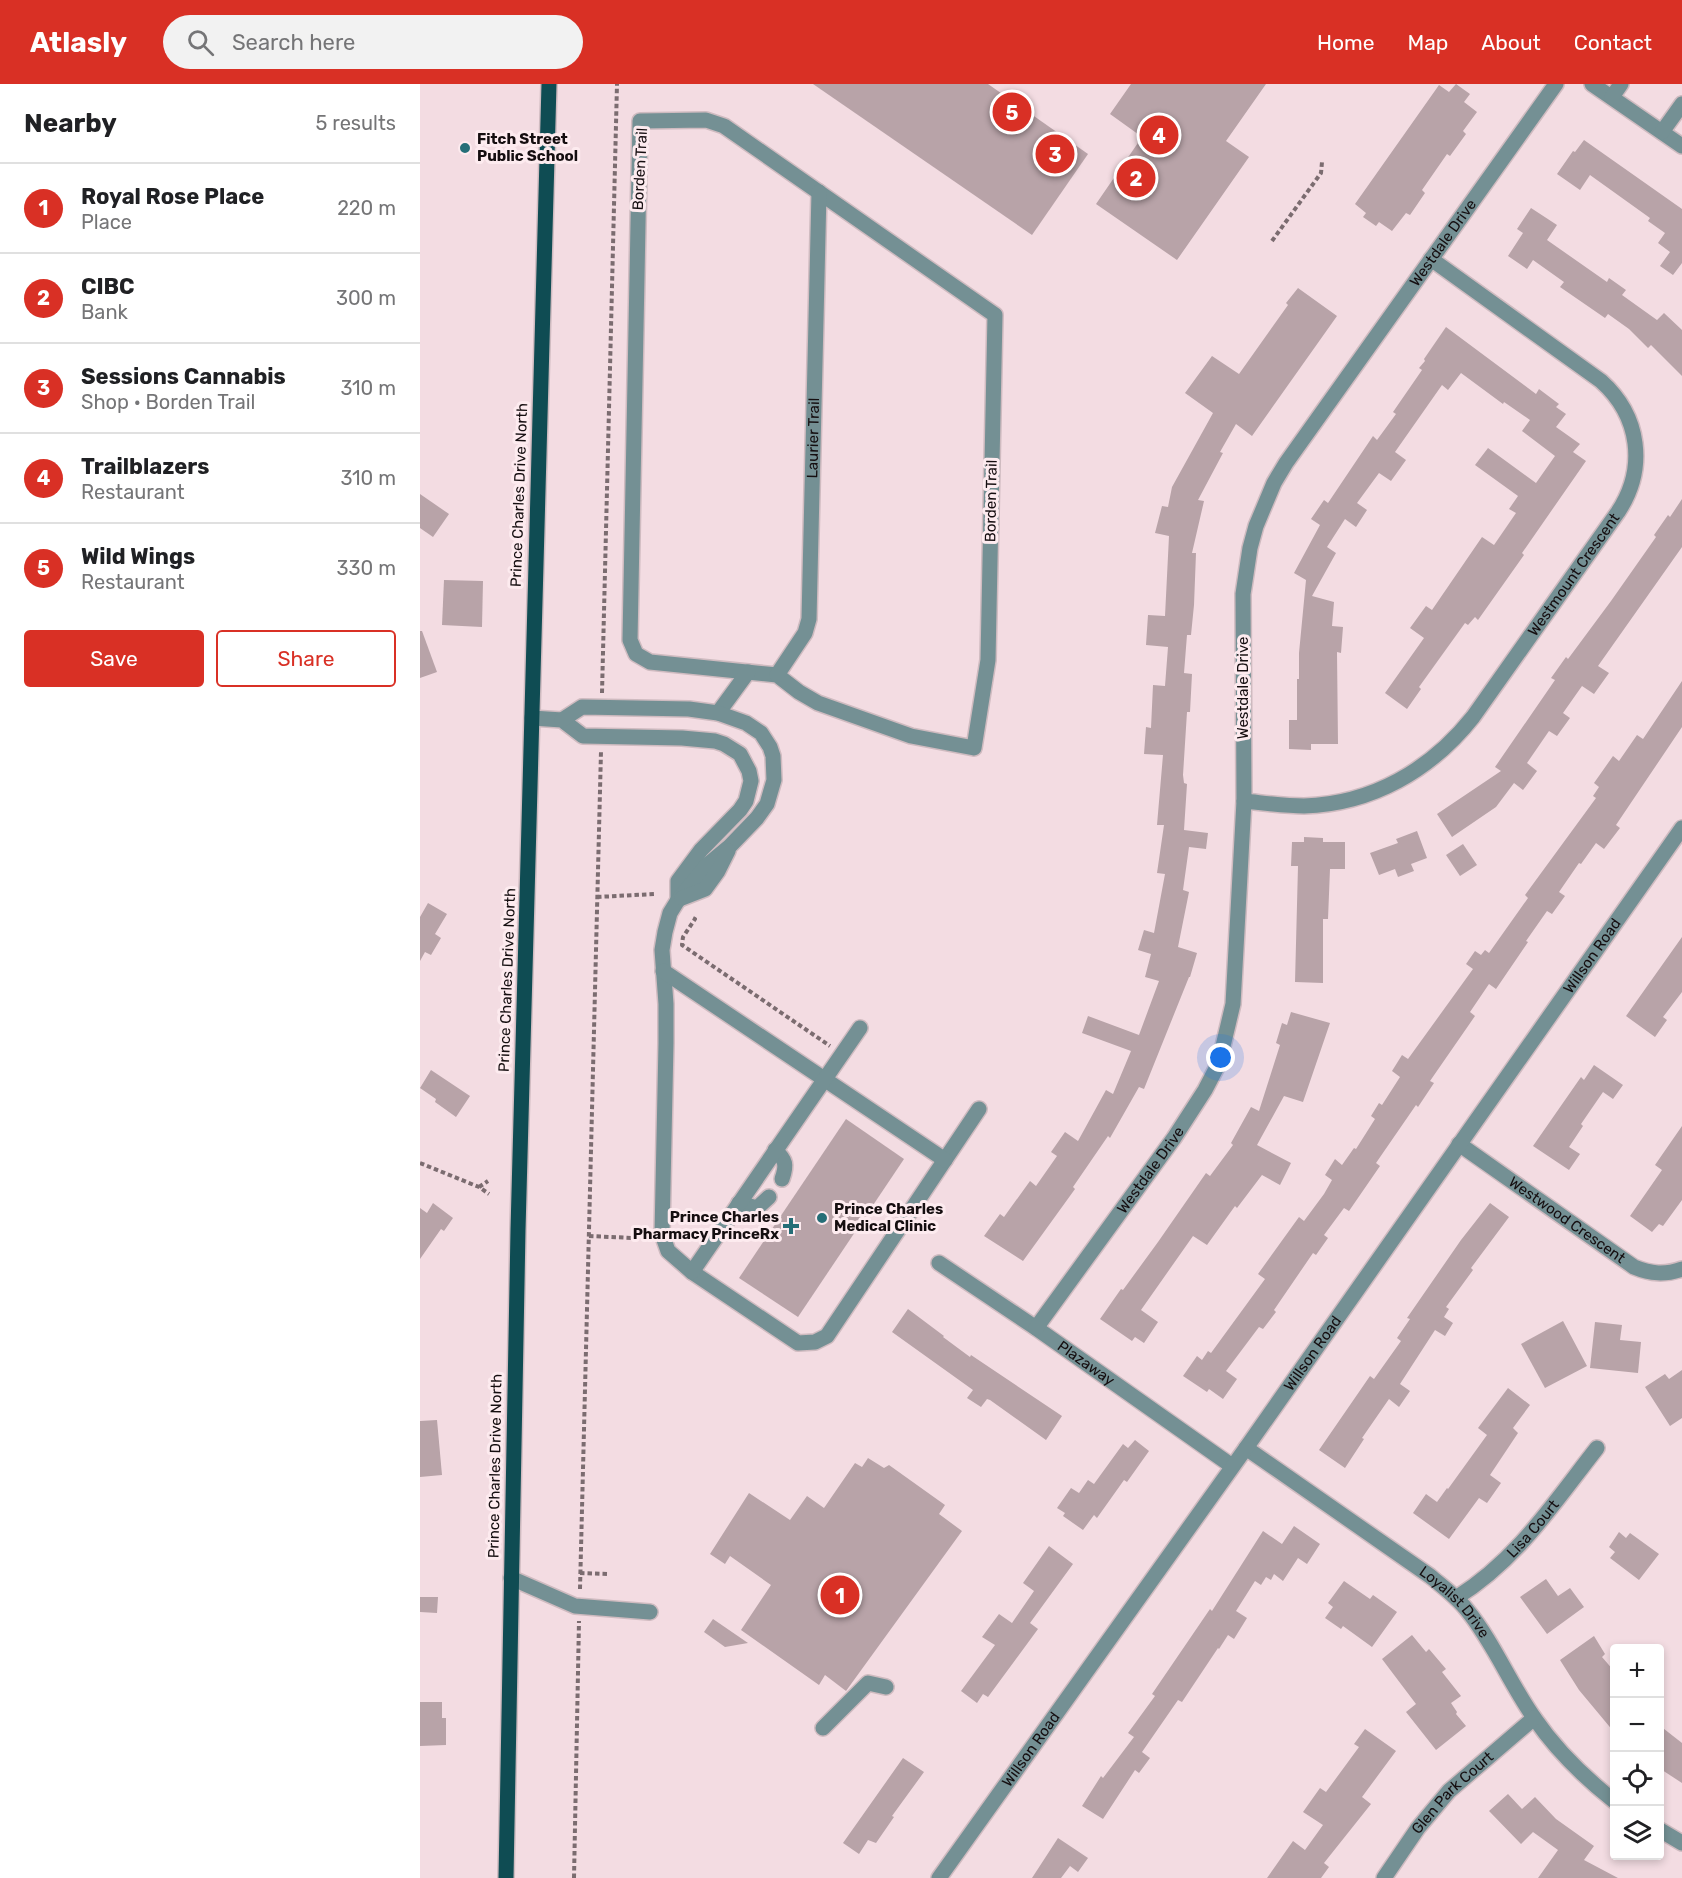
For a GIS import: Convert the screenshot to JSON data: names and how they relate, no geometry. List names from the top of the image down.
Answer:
{
  "streets": {
    "main road": ["Prince Charles Drive North"],
    "street": [
      "Borden Trail",
      "Westdale Drive",
      "Laurier Trail",
      "Westmount Crescent",
      "Willson Road",
      "Westwood Crescent",
      "Plazaway",
      "Lisa Court",
      "Loyalist Drive",
      "Glen Park Court"
    ]
  },
  "crossings": [
    ["Borden Trail", "Laurier Trail"],
    ["Westdale Drive", "Westmount Crescent"],
    ["Westdale Drive", "Plazaway"],
    ["Willson Road", "Westwood Crescent"],
    ["Willson Road", "Plazaway"],
    ["Willson Road", "Loyalist Drive"],
    ["Lisa Court", "Loyalist Drive"],
    ["Loyalist Drive", "Glen Park Court"]
  ],
  "places": {
    "other": ["Fitch Street Public School", "Prince Charles Medical Clinic"],
    "health": ["Prince Charles Pharmacy PrinceRx"]
  },
  "page": {
    "header": "Atlasly",
    "search": "Search here",
    "nav": [
      "Home",
      "Map",
      "About",
      "Contact"
    ],
    "heading": ["Nearby", "5 results"],
    "pins": [
      "5",
      "4",
      "3",
      "2",
      "1"
    ],
    "list": [
      {
        "mark": "1",
        "name": "Royal Rose Place",
        "note": "Place",
        "value": "220 m"
      },
      {
        "mark": "2",
        "name": "CIBC",
        "note": "Bank",
        "value": "300 m"
      },
      {
        "mark": "3",
        "name": "Sessions Cannabis",
        "note": "Shop · Borden Trail",
        "value": "310 m"
      },
      {
        "mark": "4",
        "name": "Trailblazers",
        "note": "Restaurant",
        "value": "310 m"
      },
      {
        "mark": "5",
        "name": "Wild Wings",
        "note": "Restaurant",
        "value": "330 m"
      }
    ],
    "buttons": ["Save", "Share"],
    "map_buttons": ["+", "−"]
  }
}
